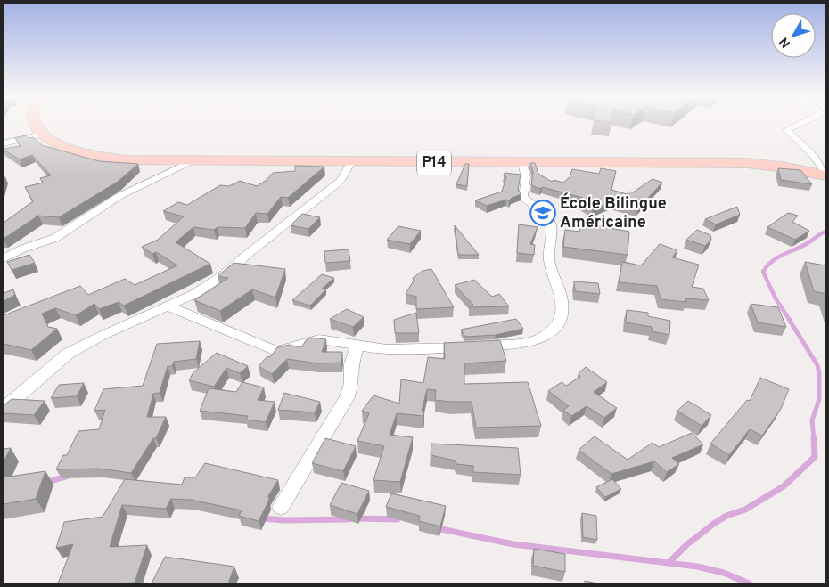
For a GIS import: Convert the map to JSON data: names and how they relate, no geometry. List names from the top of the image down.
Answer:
{
  "streets": {
    "main road": ["P14"]
  },
  "places": {
    "school or university": ["École Bilingue Américaine"]
  },
  "north": "bottom left"
}
